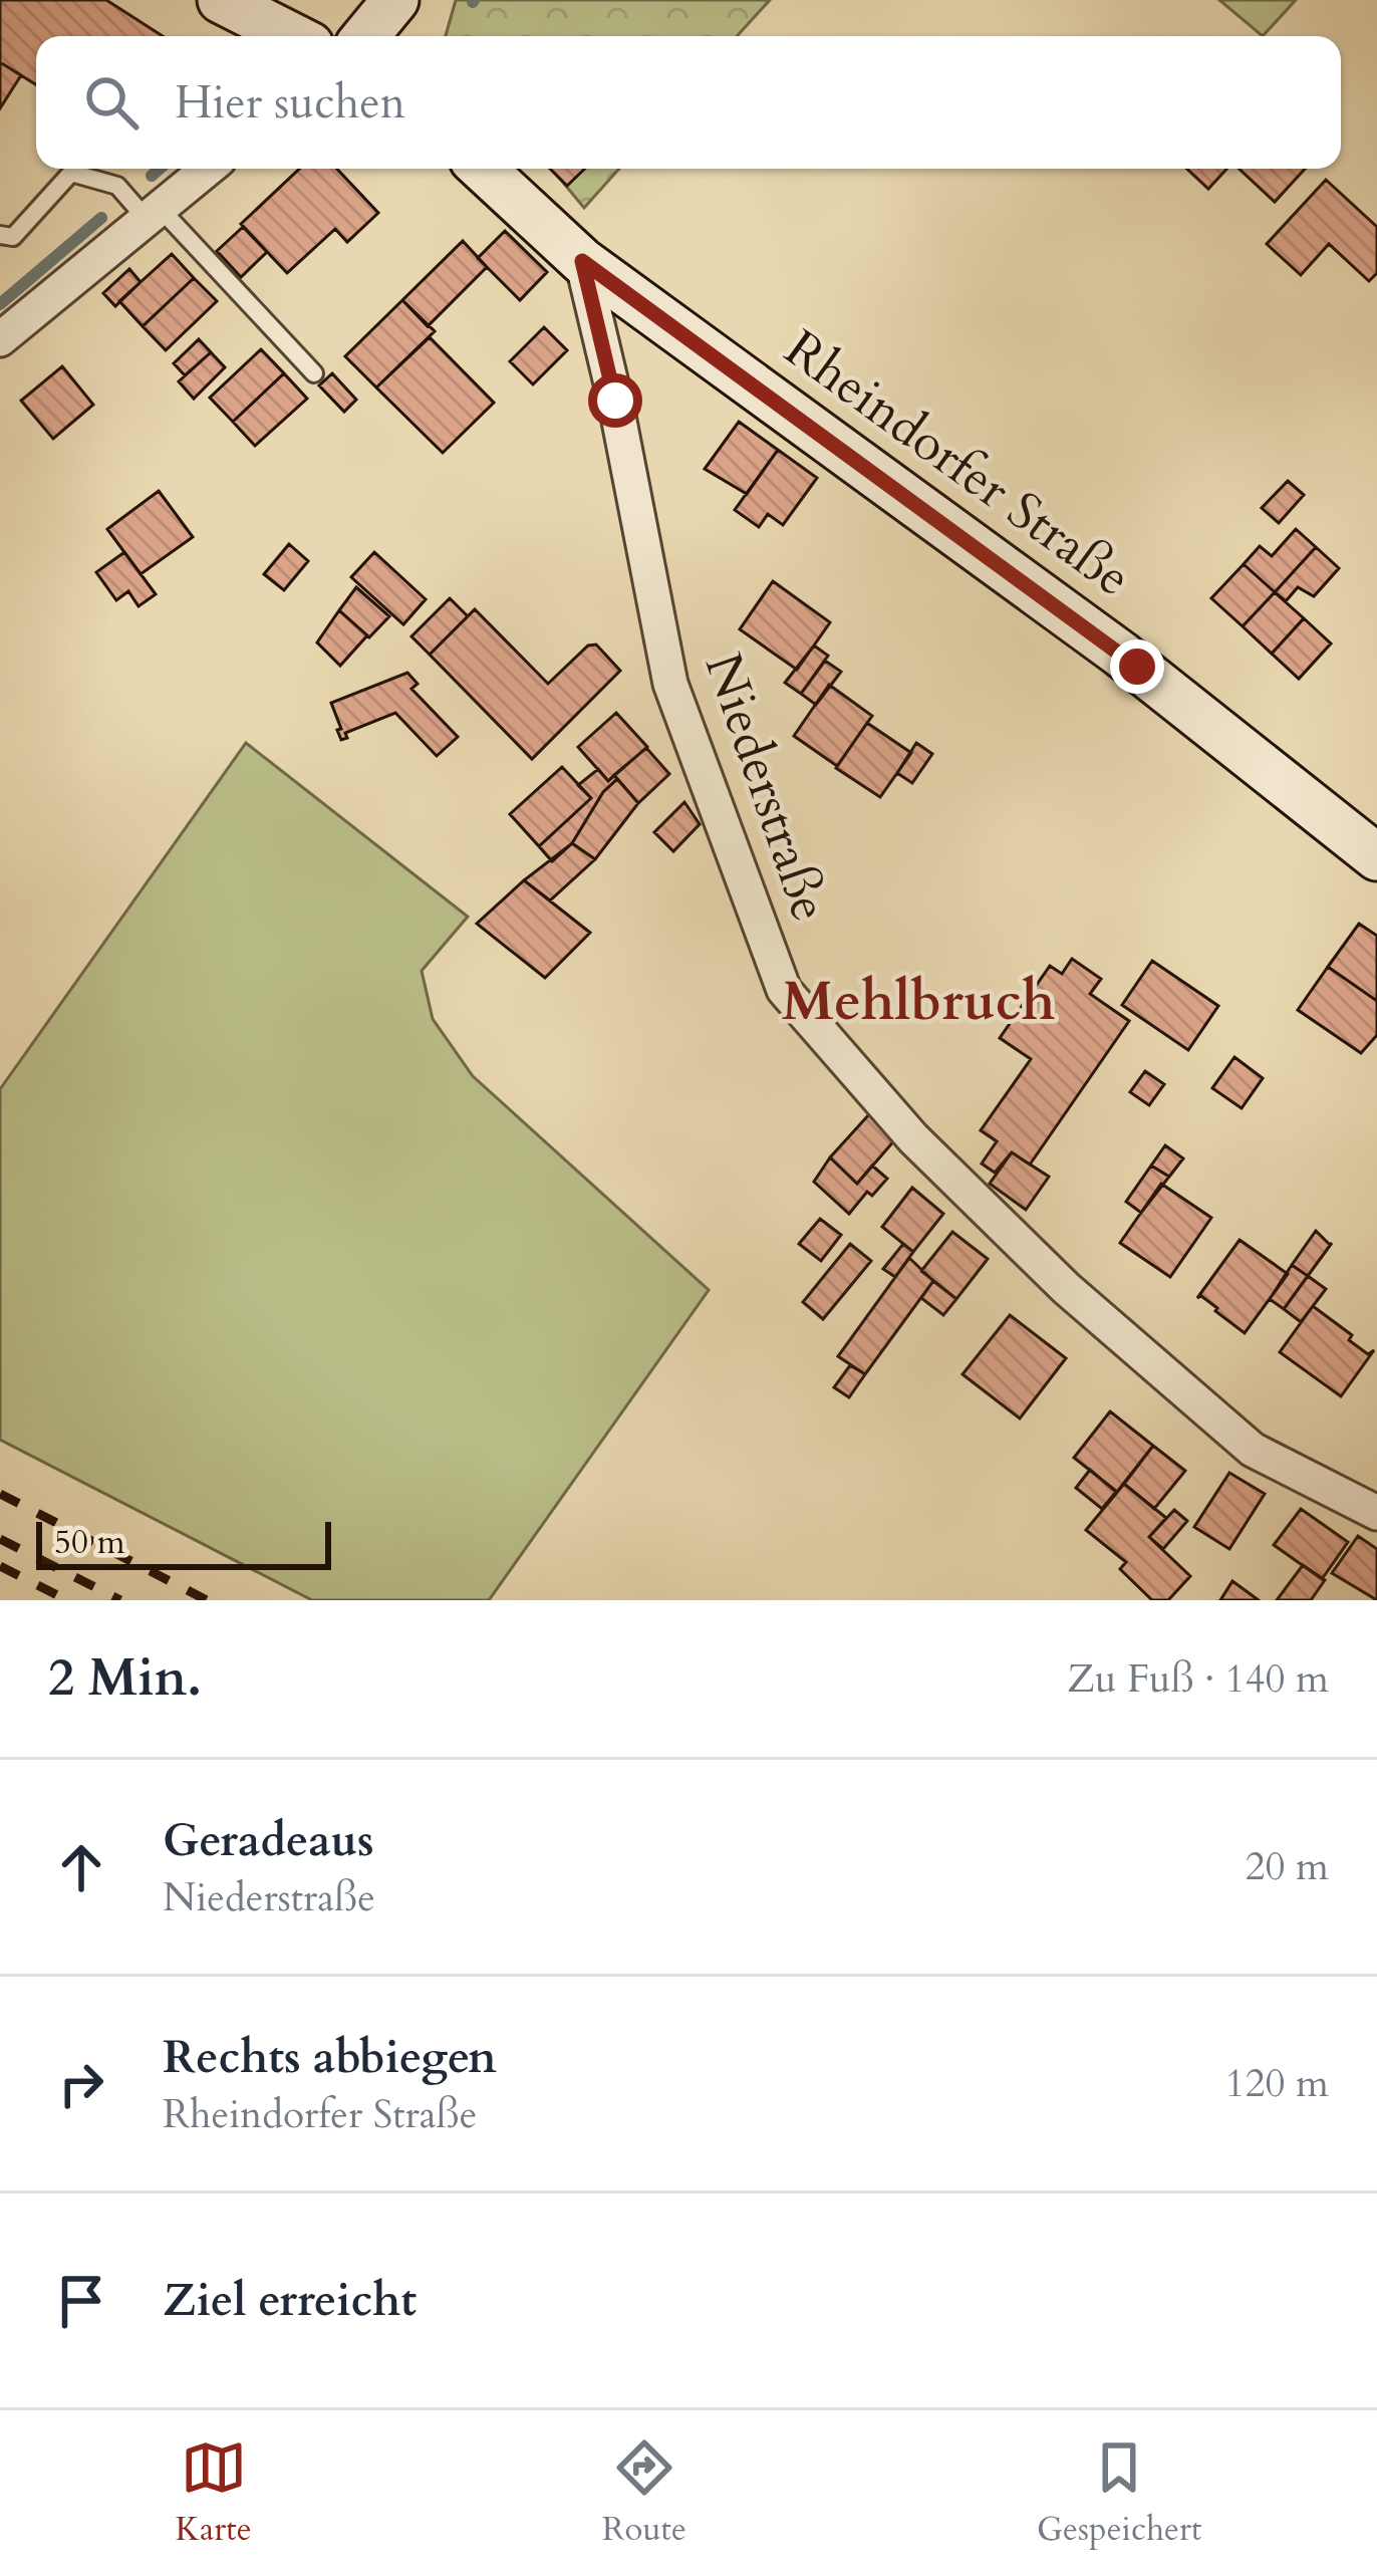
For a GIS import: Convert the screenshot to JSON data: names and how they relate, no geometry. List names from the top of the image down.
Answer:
{
  "streets": {
    "main road": ["Rheindorfer Straße"],
    "street": ["Niederstraße"]
  },
  "crossings": [
    ["Rheindorfer Straße", "Niederstraße"]
  ],
  "districts": ["Mehlbruch"],
  "scale_bar": "50 m",
  "page": {
    "search": "Hier suchen",
    "scale": "50 m",
    "heading": ["2 Min.", "Zu Fuß · 140 m"],
    "list": [
      ["Geradeaus", "Niederstraße", "20 m"],
      ["Rechts abbiegen", "Rheindorfer Straße", "120 m"],
      "Ziel erreicht"
    ],
    "nav": ["Karte", "Route", "Gespeichert"]
  }
}
